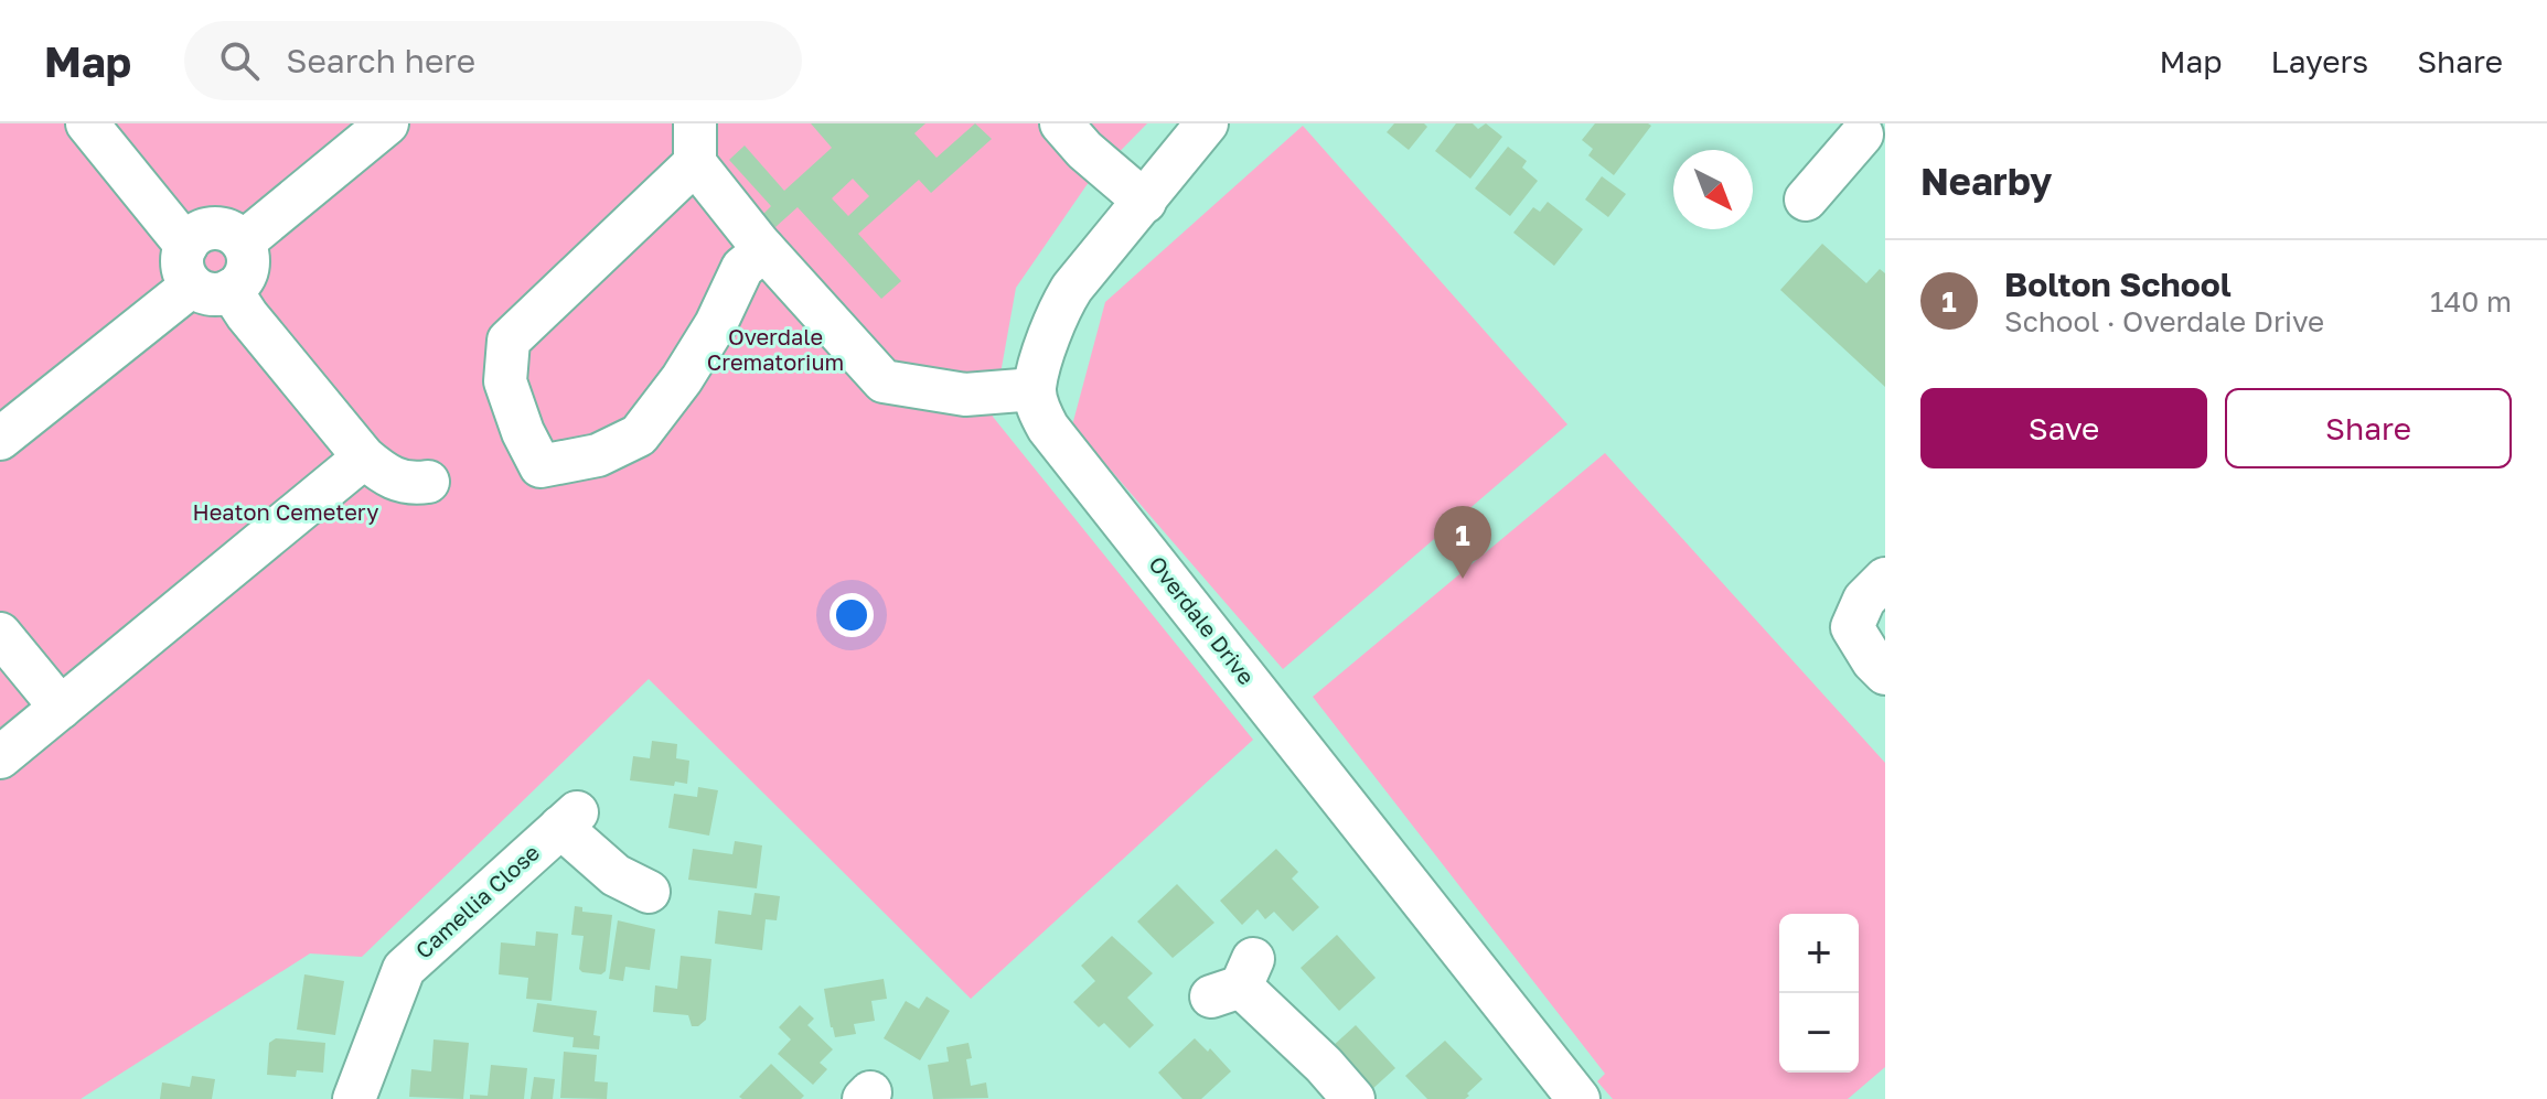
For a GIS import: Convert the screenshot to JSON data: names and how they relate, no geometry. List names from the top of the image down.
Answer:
{
  "streets": {
    "street": ["Overdale Drive", "Camellia Close"]
  },
  "parks": ["Overdale Crematorium", "Heaton Cemetery"],
  "north": "bottom right",
  "page": {
    "header": "Map",
    "search": "Search here",
    "nav": ["Map", "Layers", "Share"],
    "heading": "Nearby",
    "list": [
      {
        "mark": "1",
        "name": "Bolton School",
        "note": "School · Overdale Drive",
        "value": "140 m"
      }
    ],
    "buttons": ["Save", "Share"],
    "pins": "1",
    "map_buttons": ["+", "−"]
  }
}
